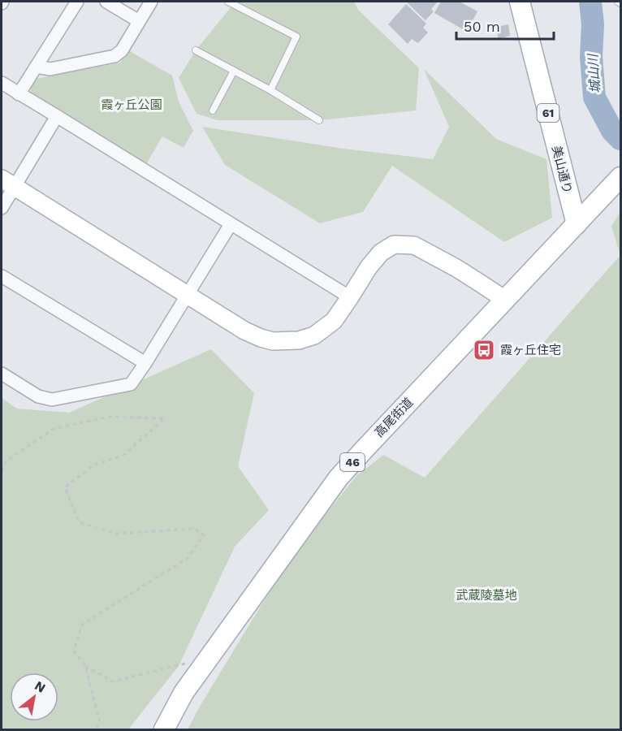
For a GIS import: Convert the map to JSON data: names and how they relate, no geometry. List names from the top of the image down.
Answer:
{
  "streets": {
    "main road": [
      "61",
      "美山通り",
      "高尾街道",
      "46"
    ]
  },
  "crossings": [
    ["美山通り", "高尾街道"]
  ],
  "water": ["城山川"],
  "parks": ["霞ヶ丘公園", "武蔵陵墓地"],
  "places": {
    "bus stop": ["霞ヶ丘住宅"]
  },
  "scale_bar": "50 m",
  "north": "top right"
}
